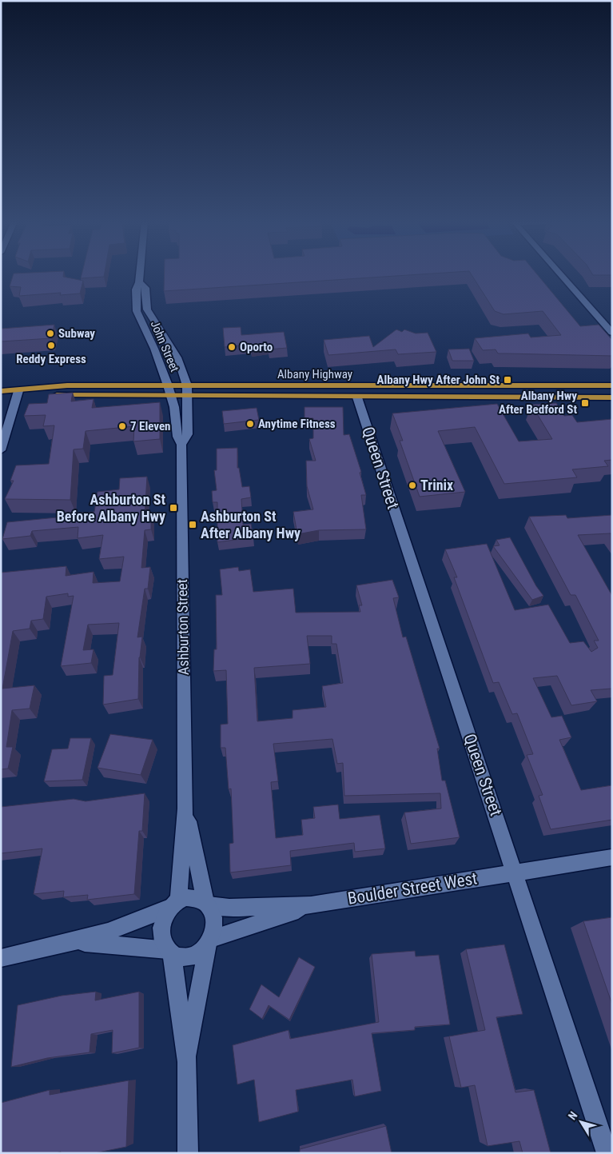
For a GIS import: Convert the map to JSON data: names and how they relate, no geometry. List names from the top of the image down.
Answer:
{
  "streets": {
    "highway": ["Albany Highway"],
    "street": [
      "John Street",
      "Queen Street",
      "Ashburton Street",
      "Boulder Street West"
    ]
  },
  "crossings": [
    ["John Street", "Albany Highway"],
    ["John Street", "Ashburton Street"],
    ["Albany Highway", "Queen Street"],
    ["Albany Highway", "Ashburton Street"],
    ["Queen Street", "Boulder Street West"],
    ["Ashburton Street", "Boulder Street West"]
  ],
  "places": {
    "other": [
      "Subway",
      "Reddy Express",
      "Oporto",
      "Anytime Fitness",
      "7 Eleven",
      "Trinix"
    ],
    "transit": [
      "Albany Hwy After John St",
      "Albany Hwy After Bedford St",
      "Ashburton St Before Albany Hwy",
      "Ashburton St After Albany Hwy"
    ]
  },
  "north": "top left"
}
